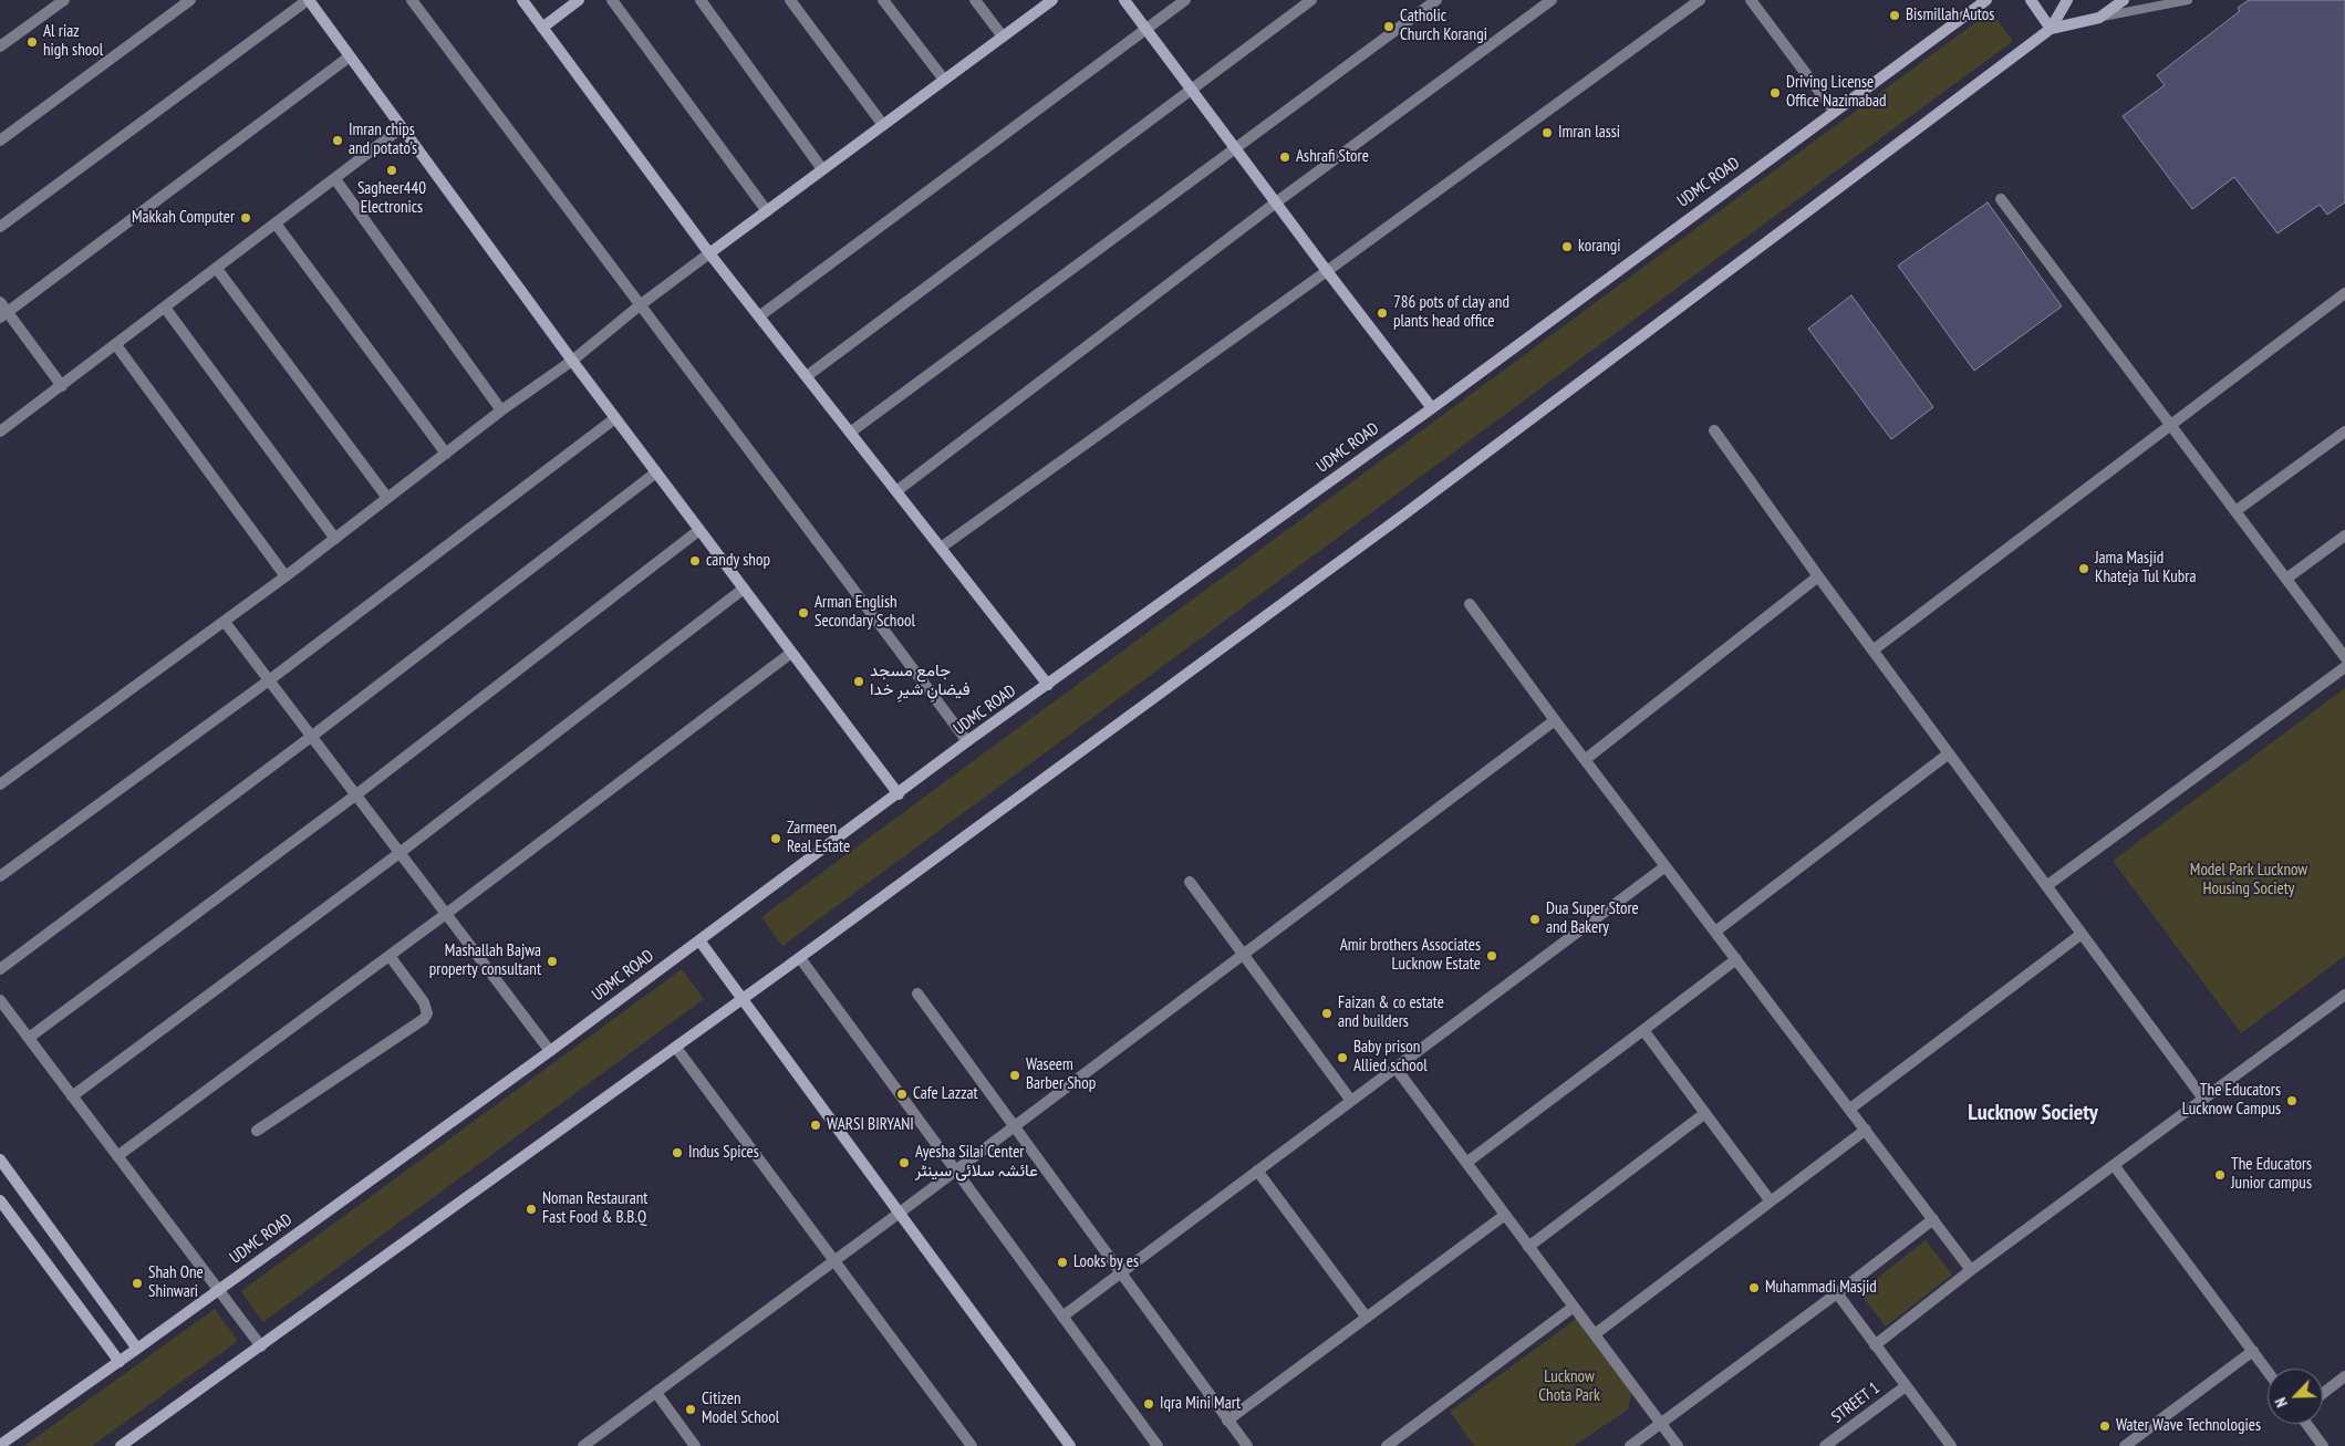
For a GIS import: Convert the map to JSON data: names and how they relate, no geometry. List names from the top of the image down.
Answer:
{
  "streets": {
    "main road": ["UDMC ROAD"],
    "street": ["STREET 1"]
  },
  "districts": ["Lucknow Society"],
  "parks": ["Model Park Lucknow Housing Society", "Lucknow Chota Park"],
  "places": [
    "Bismillah Autos",
    "Catholic Church Korangi",
    "Al riaz high shool",
    "Driving License Office Nazimabad",
    "Imran lassi",
    "Imran chips and potato's",
    "Ashrafi Store",
    "Sagheer440 Electronics",
    "Makkah Computer",
    "korangi",
    "786 pots of clay and plants head office",
    "candy shop",
    "Jama Masjid Khateja Tul Kubra",
    "Arman English Secondary School",
    "جامع مسجد فیضانِ شیرِ خدا",
    "Zarmeen Real Estate",
    "Dua Super Store and Bakery",
    "Amir brothers Associates Lucknow Estate",
    "Mashallah Bajwa property consultant",
    "Faizan & co estate and builders",
    "Baby prison Allied school",
    "Waseem Barber Shop",
    "Cafe Lazzat",
    "The Educators Lucknow Campus",
    "WARSI BIRYANI",
    "Indus Spices",
    "Ayesha Silai Center عائشہ سلائی سینٹر",
    "The Educators Junior campus",
    "Noman Restaurant Fast Food & B.B.Q",
    "Looks by es",
    "Shah One Shinwari",
    "Muhammadi Masjid",
    "Iqra Mini Mart",
    "Citizen Model School",
    "Water Wave Technologies"
  ],
  "north": "bottom left"
}
